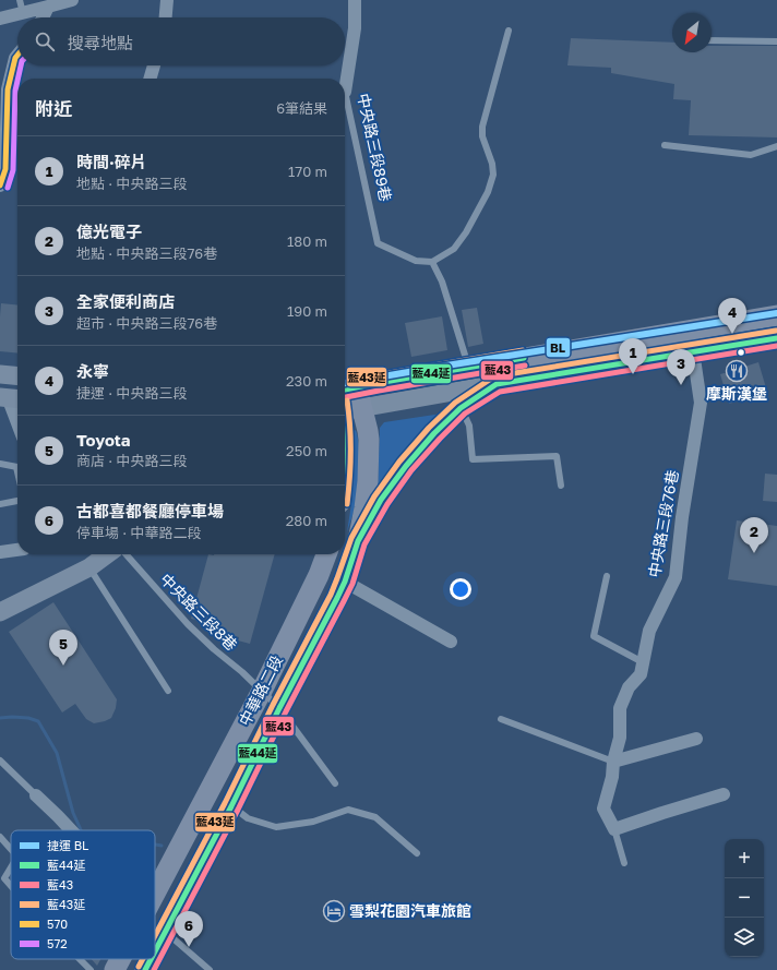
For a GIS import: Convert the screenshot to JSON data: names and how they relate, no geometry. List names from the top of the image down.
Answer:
{
  "streets": {
    "main road": ["中華路二段"],
    "street": ["中央路三段89巷", "中央路三段76巷"],
    "lane": ["中央路三段8巷"]
  },
  "crossings": [
    ["中央路三段8巷", "中華路二段"]
  ],
  "places": {
    "restaurant": ["摩斯漢堡"],
    "hotel": ["雪梨花園汽車旅館"]
  },
  "lines": [
    "transit line 570",
    "transit line 572",
    "metro line BL",
    "transit line 藍43延",
    "transit line 藍44延",
    "transit line 藍43"
  ],
  "legend": [
    "捷運 BL",
    "藍44延",
    "藍43",
    "藍43延",
    "570",
    "572"
  ],
  "north": "bottom left",
  "page": {
    "search": "搜尋地點",
    "heading": ["附近", "6筆結果"],
    "list": [
      {
        "mark": "1",
        "name": "時間·碎片",
        "note": "地點 · 中央路三段",
        "value": "170 m"
      },
      {
        "mark": "2",
        "name": "億光電子",
        "note": "地點 · 中央路三段76巷",
        "value": "180 m"
      },
      {
        "mark": "3",
        "name": "全家便利商店",
        "note": "超市 · 中央路三段76巷",
        "value": "190 m"
      },
      {
        "mark": "4",
        "name": "永寧",
        "note": "捷運 · 中央路三段",
        "value": "230 m"
      },
      {
        "mark": "5",
        "name": "Toyota",
        "note": "商店 · 中央路三段",
        "value": "250 m"
      },
      {
        "mark": "6",
        "name": "古都喜都餐廳停車場",
        "note": "停車場 · 中華路二段",
        "value": "280 m"
      }
    ],
    "pins": [
      "4",
      "1",
      "3",
      "2",
      "5",
      "6"
    ],
    "map_buttons": ["+", "−"]
  }
}
